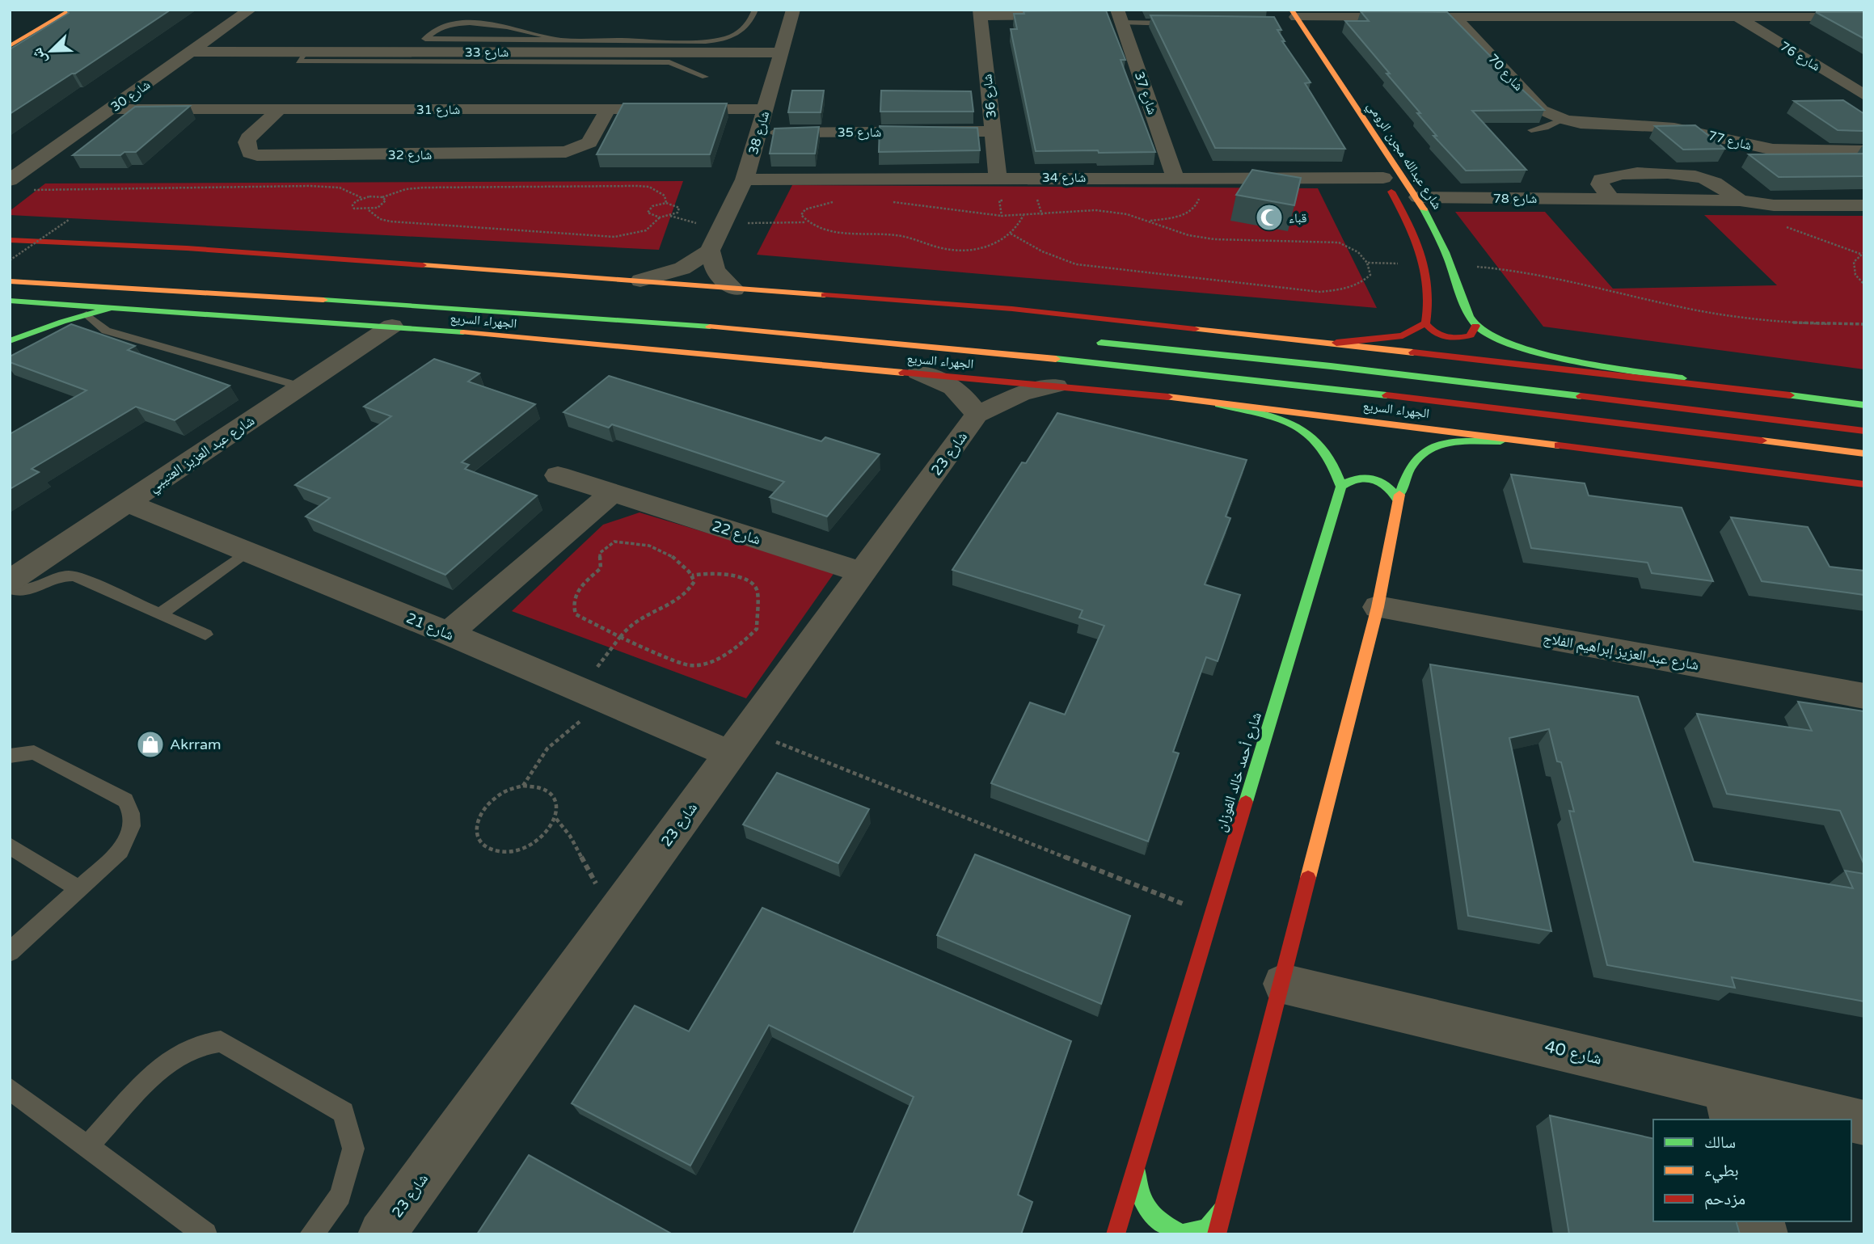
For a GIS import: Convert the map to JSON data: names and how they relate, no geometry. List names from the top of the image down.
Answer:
{
  "streets": {
    "main road": ["شارع عبدالله مجرن الرومي", "الجهراء السريع", "شارع أحمد خالد الفوزان"],
    "street": [
      "شارع 33",
      "شارع 76",
      "شارع 70",
      "شارع 37",
      "شارع 30",
      "شارع 36",
      "شارع 31",
      "شارع 35",
      "شارع 38",
      "شارع 77",
      "شارع 32",
      "شارع 34",
      "شارع 78",
      "شارع عبد العزيز العتيبي",
      "شارع 23",
      "شارع 22",
      "شارع 21",
      "شارع عبد العزيز إبراهيم الفلاج",
      "شارع 40"
    ]
  },
  "crossings": [
    ["شارع 33", "شارع 30"],
    ["شارع 33", "شارع 38"],
    ["شارع 70", "شارع 77"],
    ["شارع 37", "شارع 34"],
    ["شارع 30", "شارع 31"],
    ["شارع 36", "شارع 35"],
    ["شارع 36", "شارع 34"],
    ["شارع 31", "شارع 38"],
    ["شارع 31", "شارع 32"],
    ["شارع 35", "شارع 38"],
    ["شارع 38", "شارع 34"],
    ["شارع عبدالله مجرن الرومي", "شارع 78"],
    ["الجهراء السريع", "شارع عبد العزيز العتيبي"],
    ["الجهراء السريع", "شارع 23"],
    ["شارع عبد العزيز العتيبي", "شارع 21"],
    ["شارع 23", "شارع 22"],
    ["شارع 23", "شارع 21"]
  ],
  "places": {
    "mosque": ["قباء"],
    "shop": ["Akrram"]
  },
  "legend": ["سالك", "بطيء", "مزدحم"],
  "north": "bottom left"
}
